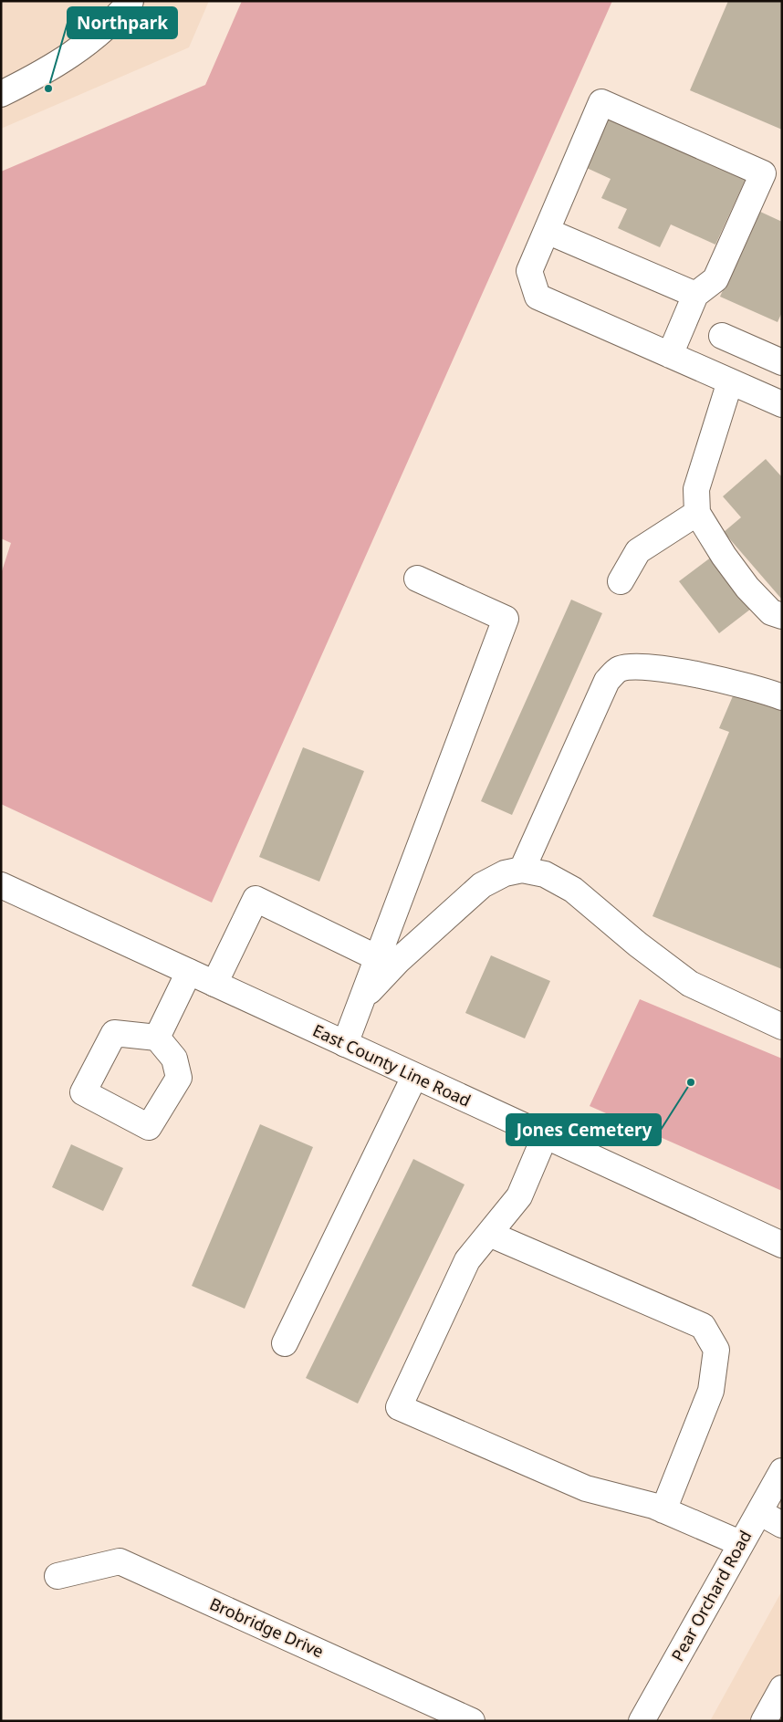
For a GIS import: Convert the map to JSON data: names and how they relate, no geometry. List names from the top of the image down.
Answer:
{
  "streets": {
    "street": ["East County Line Road", "Pear Orchard Road", "Brobridge Drive"]
  },
  "places": ["Northpark", "Jones Cemetery"]
}
